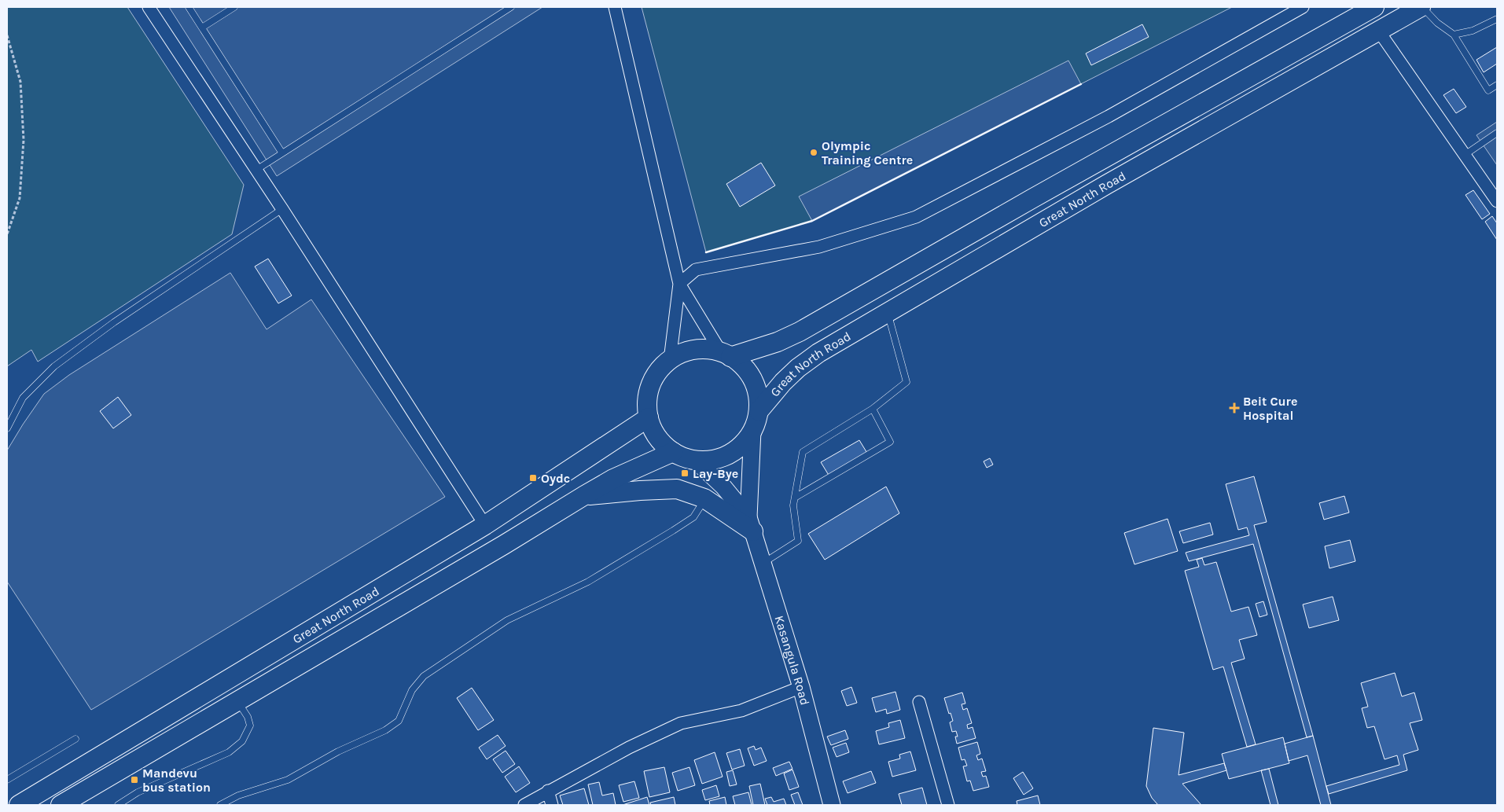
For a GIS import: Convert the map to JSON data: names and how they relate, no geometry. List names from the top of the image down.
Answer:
{
  "streets": {
    "main road": ["Great North Road", "Kasangula Road"]
  },
  "crossings": [
    ["Great North Road", "Kasangula Road"]
  ],
  "places": {
    "other": ["Olympic Training Centre"],
    "health": ["Beit Cure Hospital"],
    "transit": ["Lay-Bye", "Oydc", "Mandevu bus station"]
  }
}
